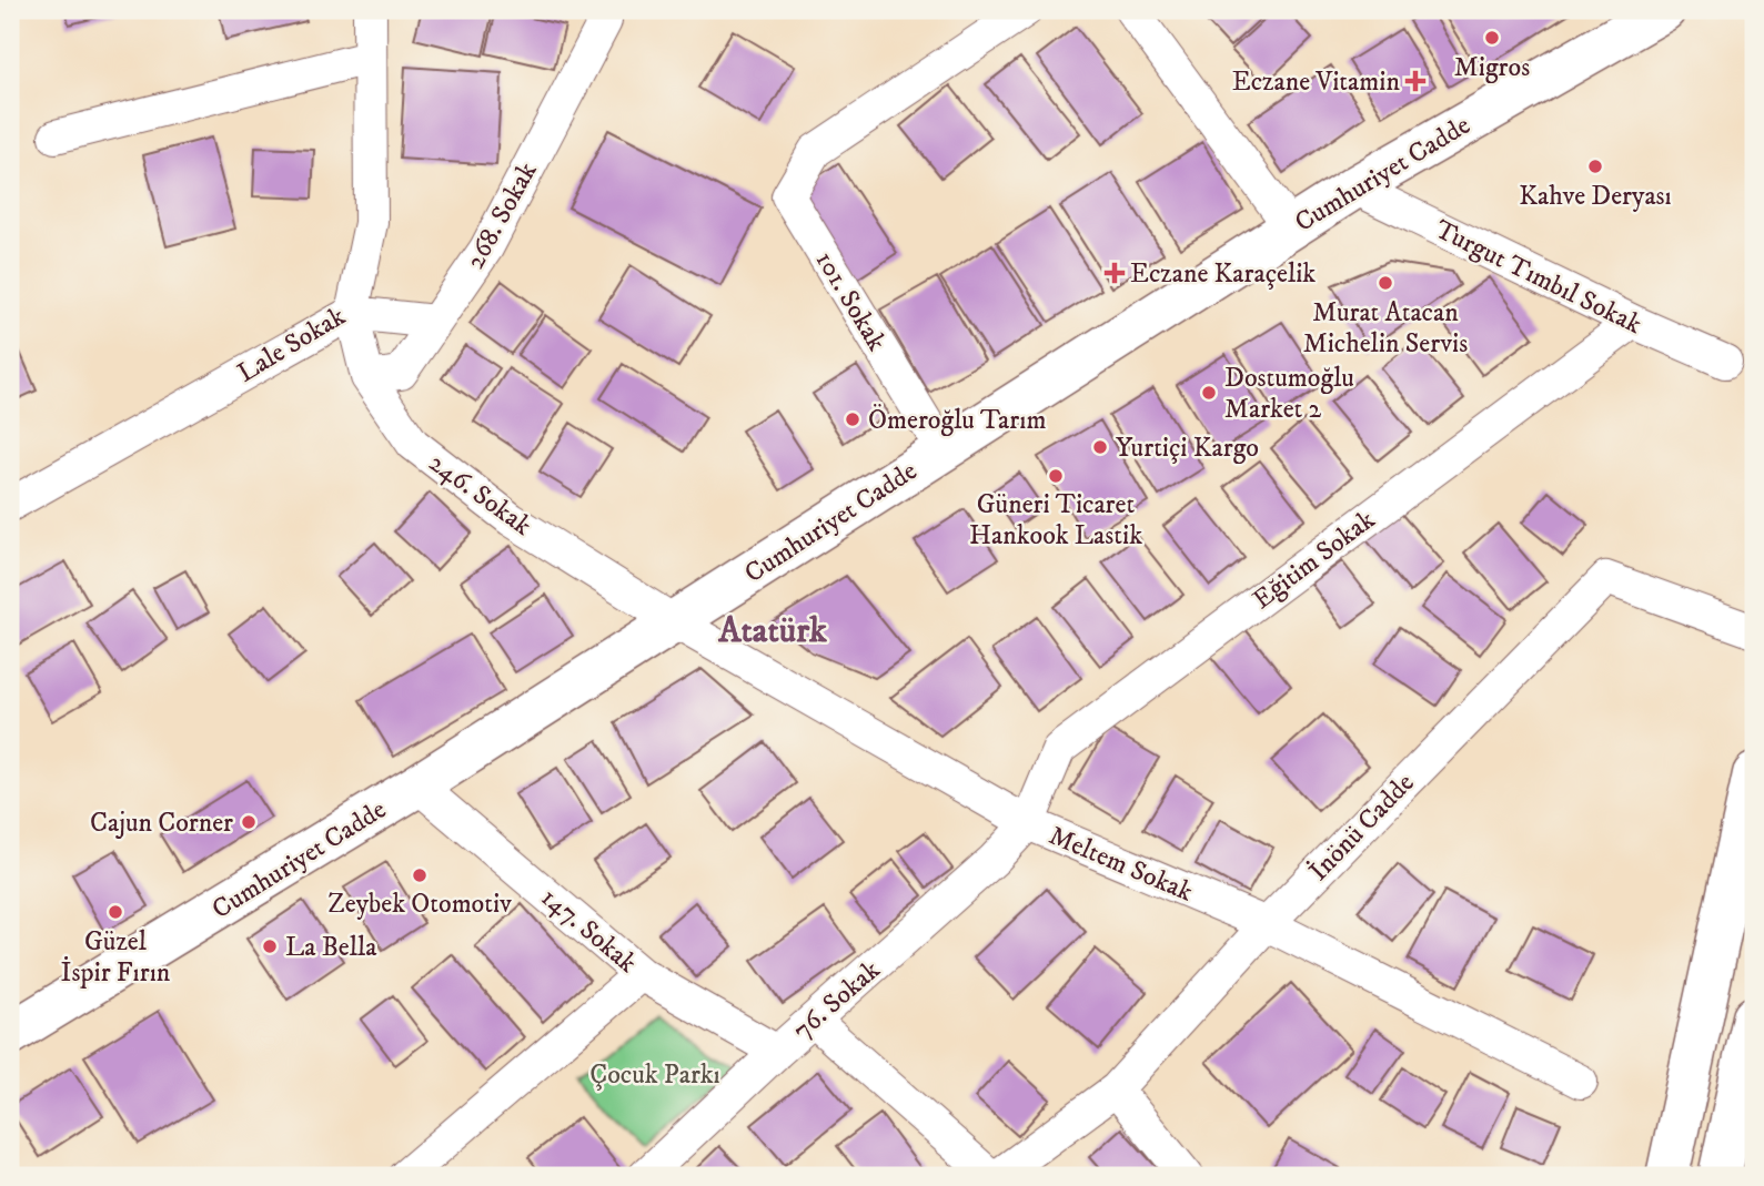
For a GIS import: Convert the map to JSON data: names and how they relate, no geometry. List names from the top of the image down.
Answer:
{
  "streets": {
    "main road": ["Cumhuriyet Cadde"],
    "street": [
      "268. Sokak",
      "Turgut Tımbıl Sokak",
      "101. Sokak",
      "Lale Sokak",
      "246. Sokak",
      "Eğitim Sokak",
      "İnönü Cadde",
      "Meltem Sokak",
      "147. Sokak",
      "76. Sokak"
    ]
  },
  "crossings": [
    ["Cumhuriyet Cadde", "Turgut Tımbıl Sokak"],
    ["Cumhuriyet Cadde", "101. Sokak"],
    ["Cumhuriyet Cadde", "246. Sokak"],
    ["Cumhuriyet Cadde", "Meltem Sokak"],
    ["Cumhuriyet Cadde", "147. Sokak"],
    ["268. Sokak", "246. Sokak"],
    ["Turgut Tımbıl Sokak", "Eğitim Sokak"],
    ["Lale Sokak", "246. Sokak"],
    ["246. Sokak", "Meltem Sokak"],
    ["Eğitim Sokak", "Meltem Sokak"],
    ["Eğitim Sokak", "76. Sokak"],
    ["İnönü Cadde", "Meltem Sokak"],
    ["Meltem Sokak", "76. Sokak"],
    ["147. Sokak", "76. Sokak"]
  ],
  "districts": ["Atatürk"],
  "parks": ["Çocuk Parkı"],
  "places": {
    "other": [
      "Migros",
      "Kahve Deryası",
      "Murat Atacan Michelin Servis",
      "Dostumoğlu Market 2",
      "Ömeroğlu Tarım",
      "Yurtiçi Kargo",
      "Güneri Ticaret Hankook Lastik",
      "Cajun Corner",
      "Zeybek Otomotiv",
      "Güzel İspir Fırın",
      "La Bella"
    ],
    "health": ["Eczane Vitamin", "Eczane Karaçelik"]
  }
}
